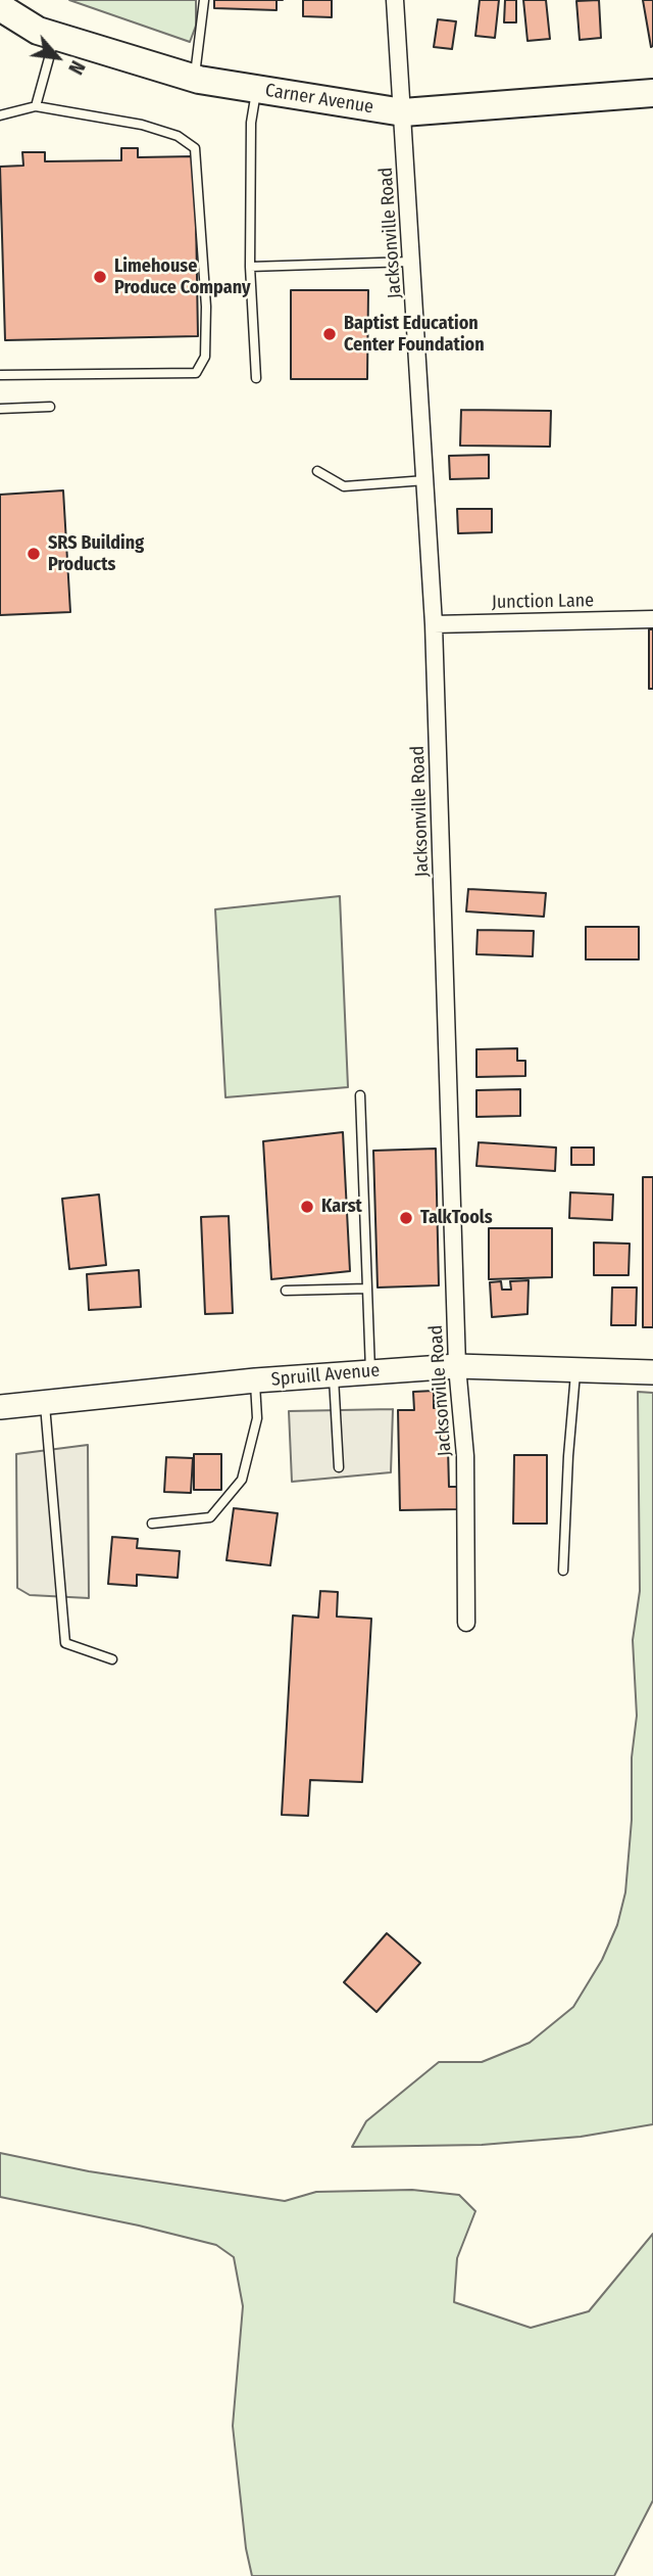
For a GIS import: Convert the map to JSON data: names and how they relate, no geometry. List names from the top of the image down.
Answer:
{
  "streets": {
    "main road": ["Carner Avenue"],
    "street": ["Jacksonville Road", "Junction Lane", "Spruill Avenue"]
  },
  "crossings": [
    ["Carner Avenue", "Jacksonville Road"],
    ["Jacksonville Road", "Junction Lane"],
    ["Jacksonville Road", "Spruill Avenue"]
  ],
  "places": [
    "Limehouse Produce Company",
    "Baptist Education Center Foundation",
    "SRS Building Products",
    "Karst",
    "TalkTools"
  ],
  "north": "bottom right"
}
